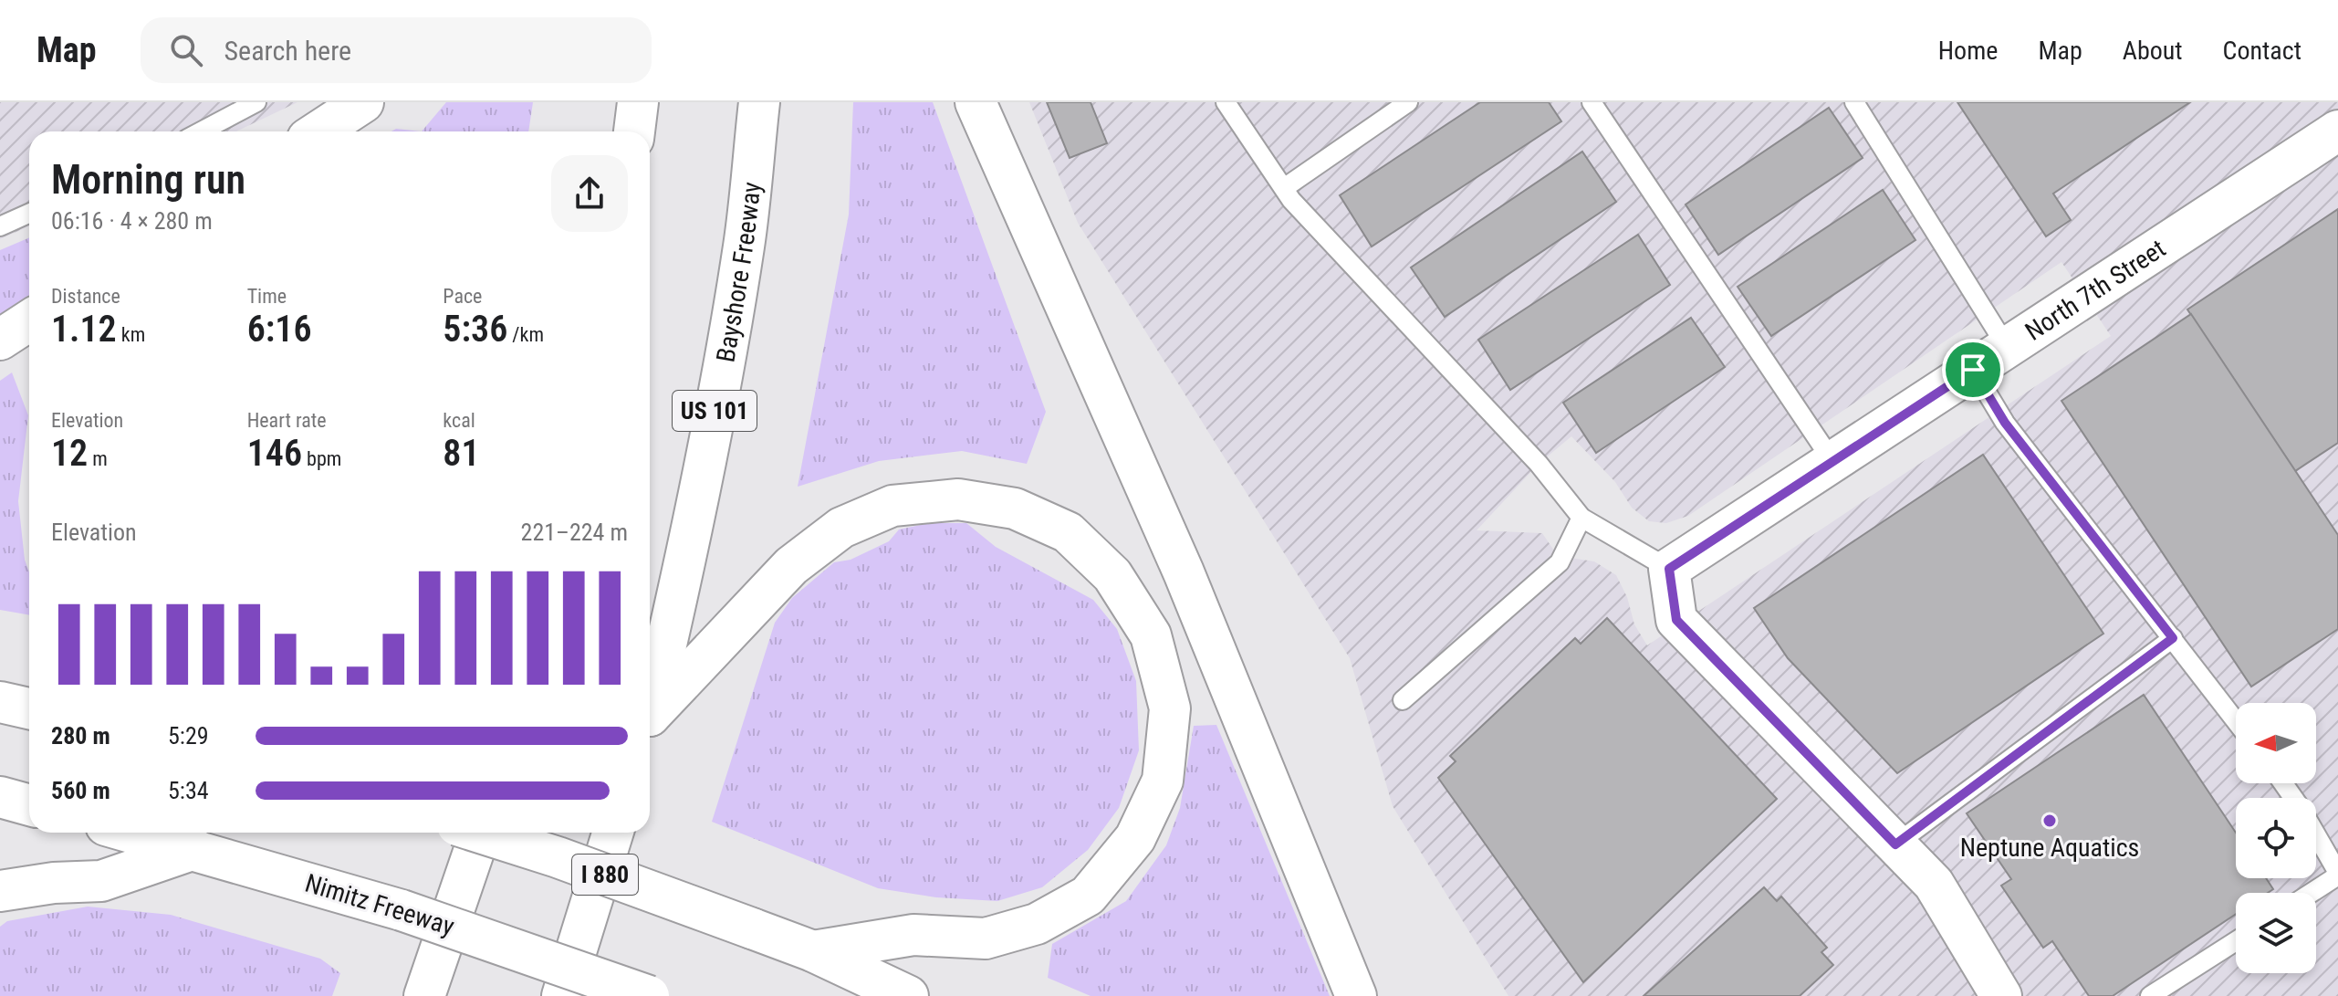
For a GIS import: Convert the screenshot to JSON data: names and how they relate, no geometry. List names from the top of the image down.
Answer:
{
  "streets": {
    "main road": [
      "Bayshore Freeway",
      "North 7th Street",
      "US 101",
      "I 880",
      "Nimitz Freeway"
    ]
  },
  "places": ["Neptune Aquatics"],
  "north": "left",
  "page": {
    "header": "Map",
    "search": "Search here",
    "nav": [
      "Home",
      "Map",
      "About",
      "Contact"
    ],
    "heading": ["Morning run", "06:16 · 4 × 280 m"],
    "stats": [
      ["Distance", "1.12 km"],
      ["Time", "6:16"],
      ["Pace", "5:36 /km"],
      ["Elevation", "12 m"],
      ["Heart rate", "146 bpm"],
      ["kcal", "81"]
    ],
    "chart": ["Elevation", "221–224 m"],
    "list": [
      {
        "name": "280 m",
        "note": "5:29"
      },
      {
        "name": "560 m",
        "note": "5:34"
      }
    ]
  }
}
